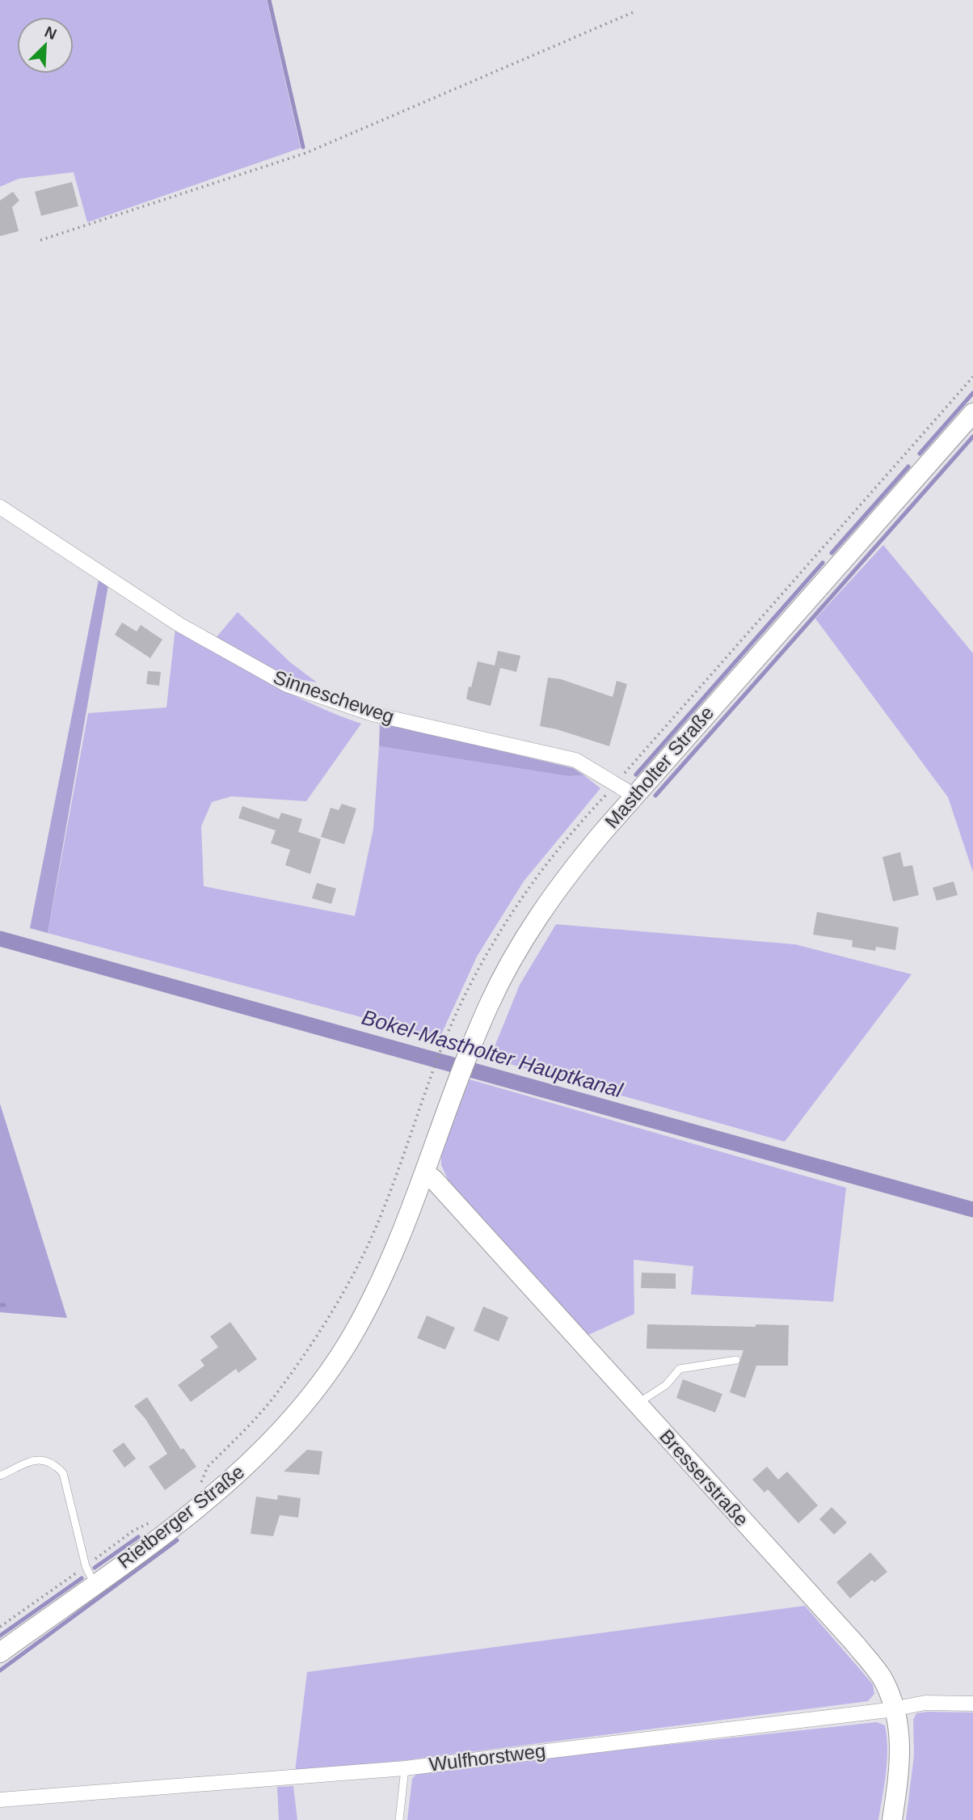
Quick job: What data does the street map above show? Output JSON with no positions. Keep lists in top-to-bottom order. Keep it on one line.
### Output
{"streets":{"main road":["Mastholter Straße","Bresserstraße","Rietberger Straße"],"street":["Sinnescheweg","Wulfhorstweg"]},"crossings":[["Sinnescheweg","Mastholter Straße"],["Mastholter Straße","Bresserstraße"],["Mastholter Straße","Rietberger Straße"],["Bresserstraße","Rietberger Straße"],["Bresserstraße","Wulfhorstweg"]],"water":["Bokel-Mastholter Hauptkanal"],"north":"top right"}
